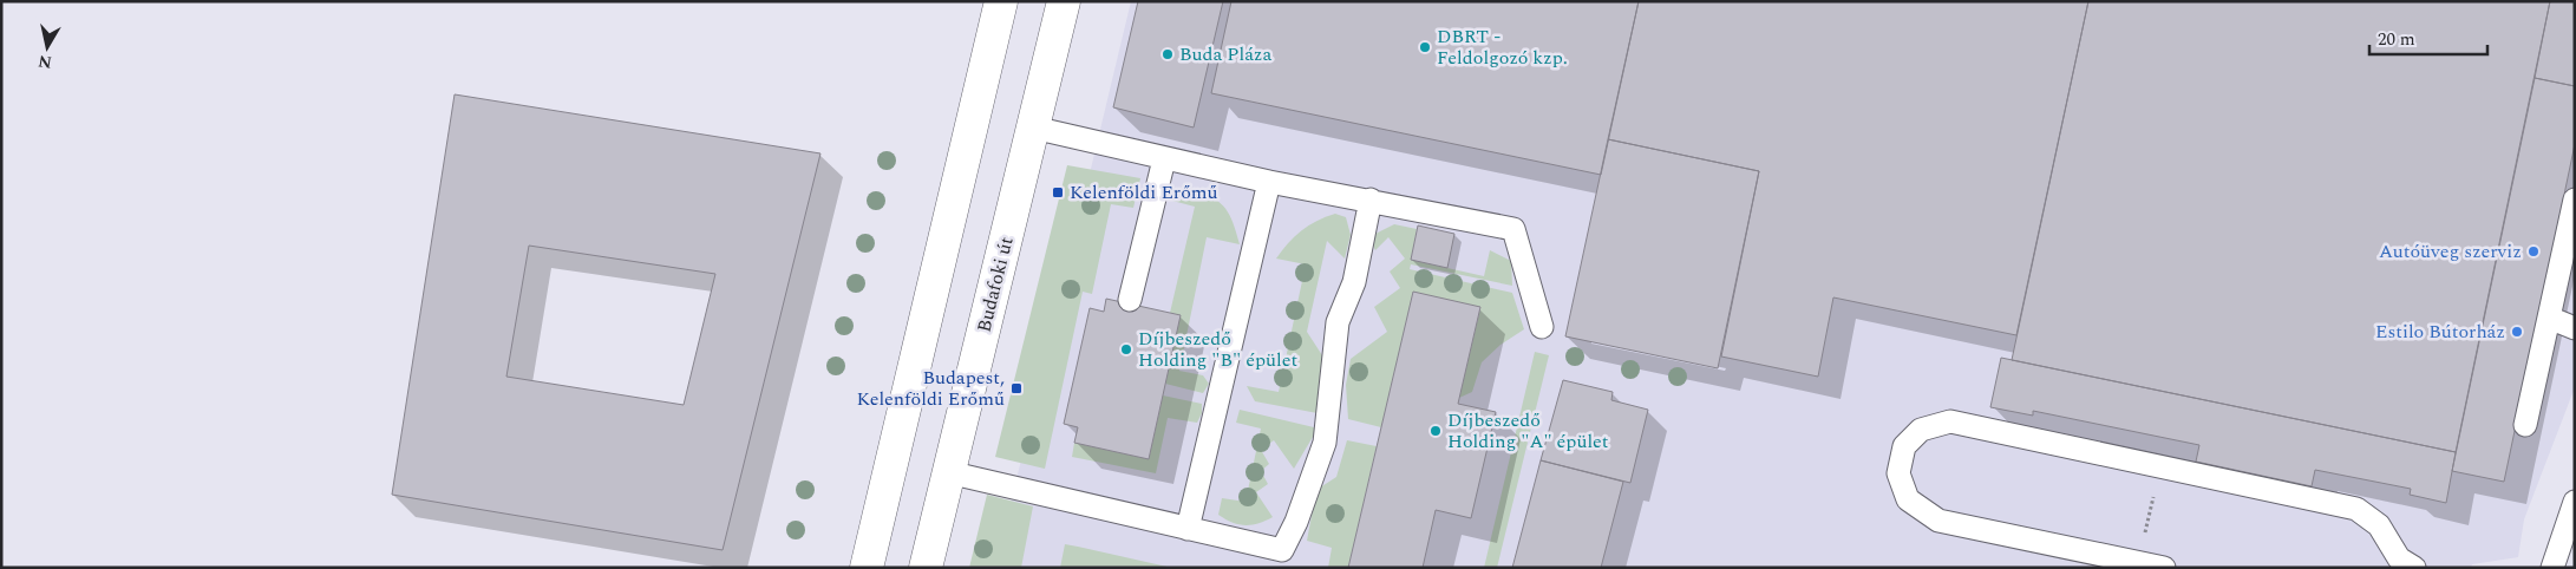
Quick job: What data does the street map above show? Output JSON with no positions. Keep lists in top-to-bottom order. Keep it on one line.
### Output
{"streets":{"main road":["Budafoki út"]},"places":{"other":["DBRT - Feldolgozó kzp.","Buda Pláza","Autóüveg szerviz","Estilo Bútorház","Díjbeszedő Holding \"B\" épület","Díjbeszedő Holding \"A\" épület"],"transit":["Kelenföldi Erőmű","Budapest, Kelenföldi Erőmű"]},"scale_bar":"20 m","north":"bottom"}
